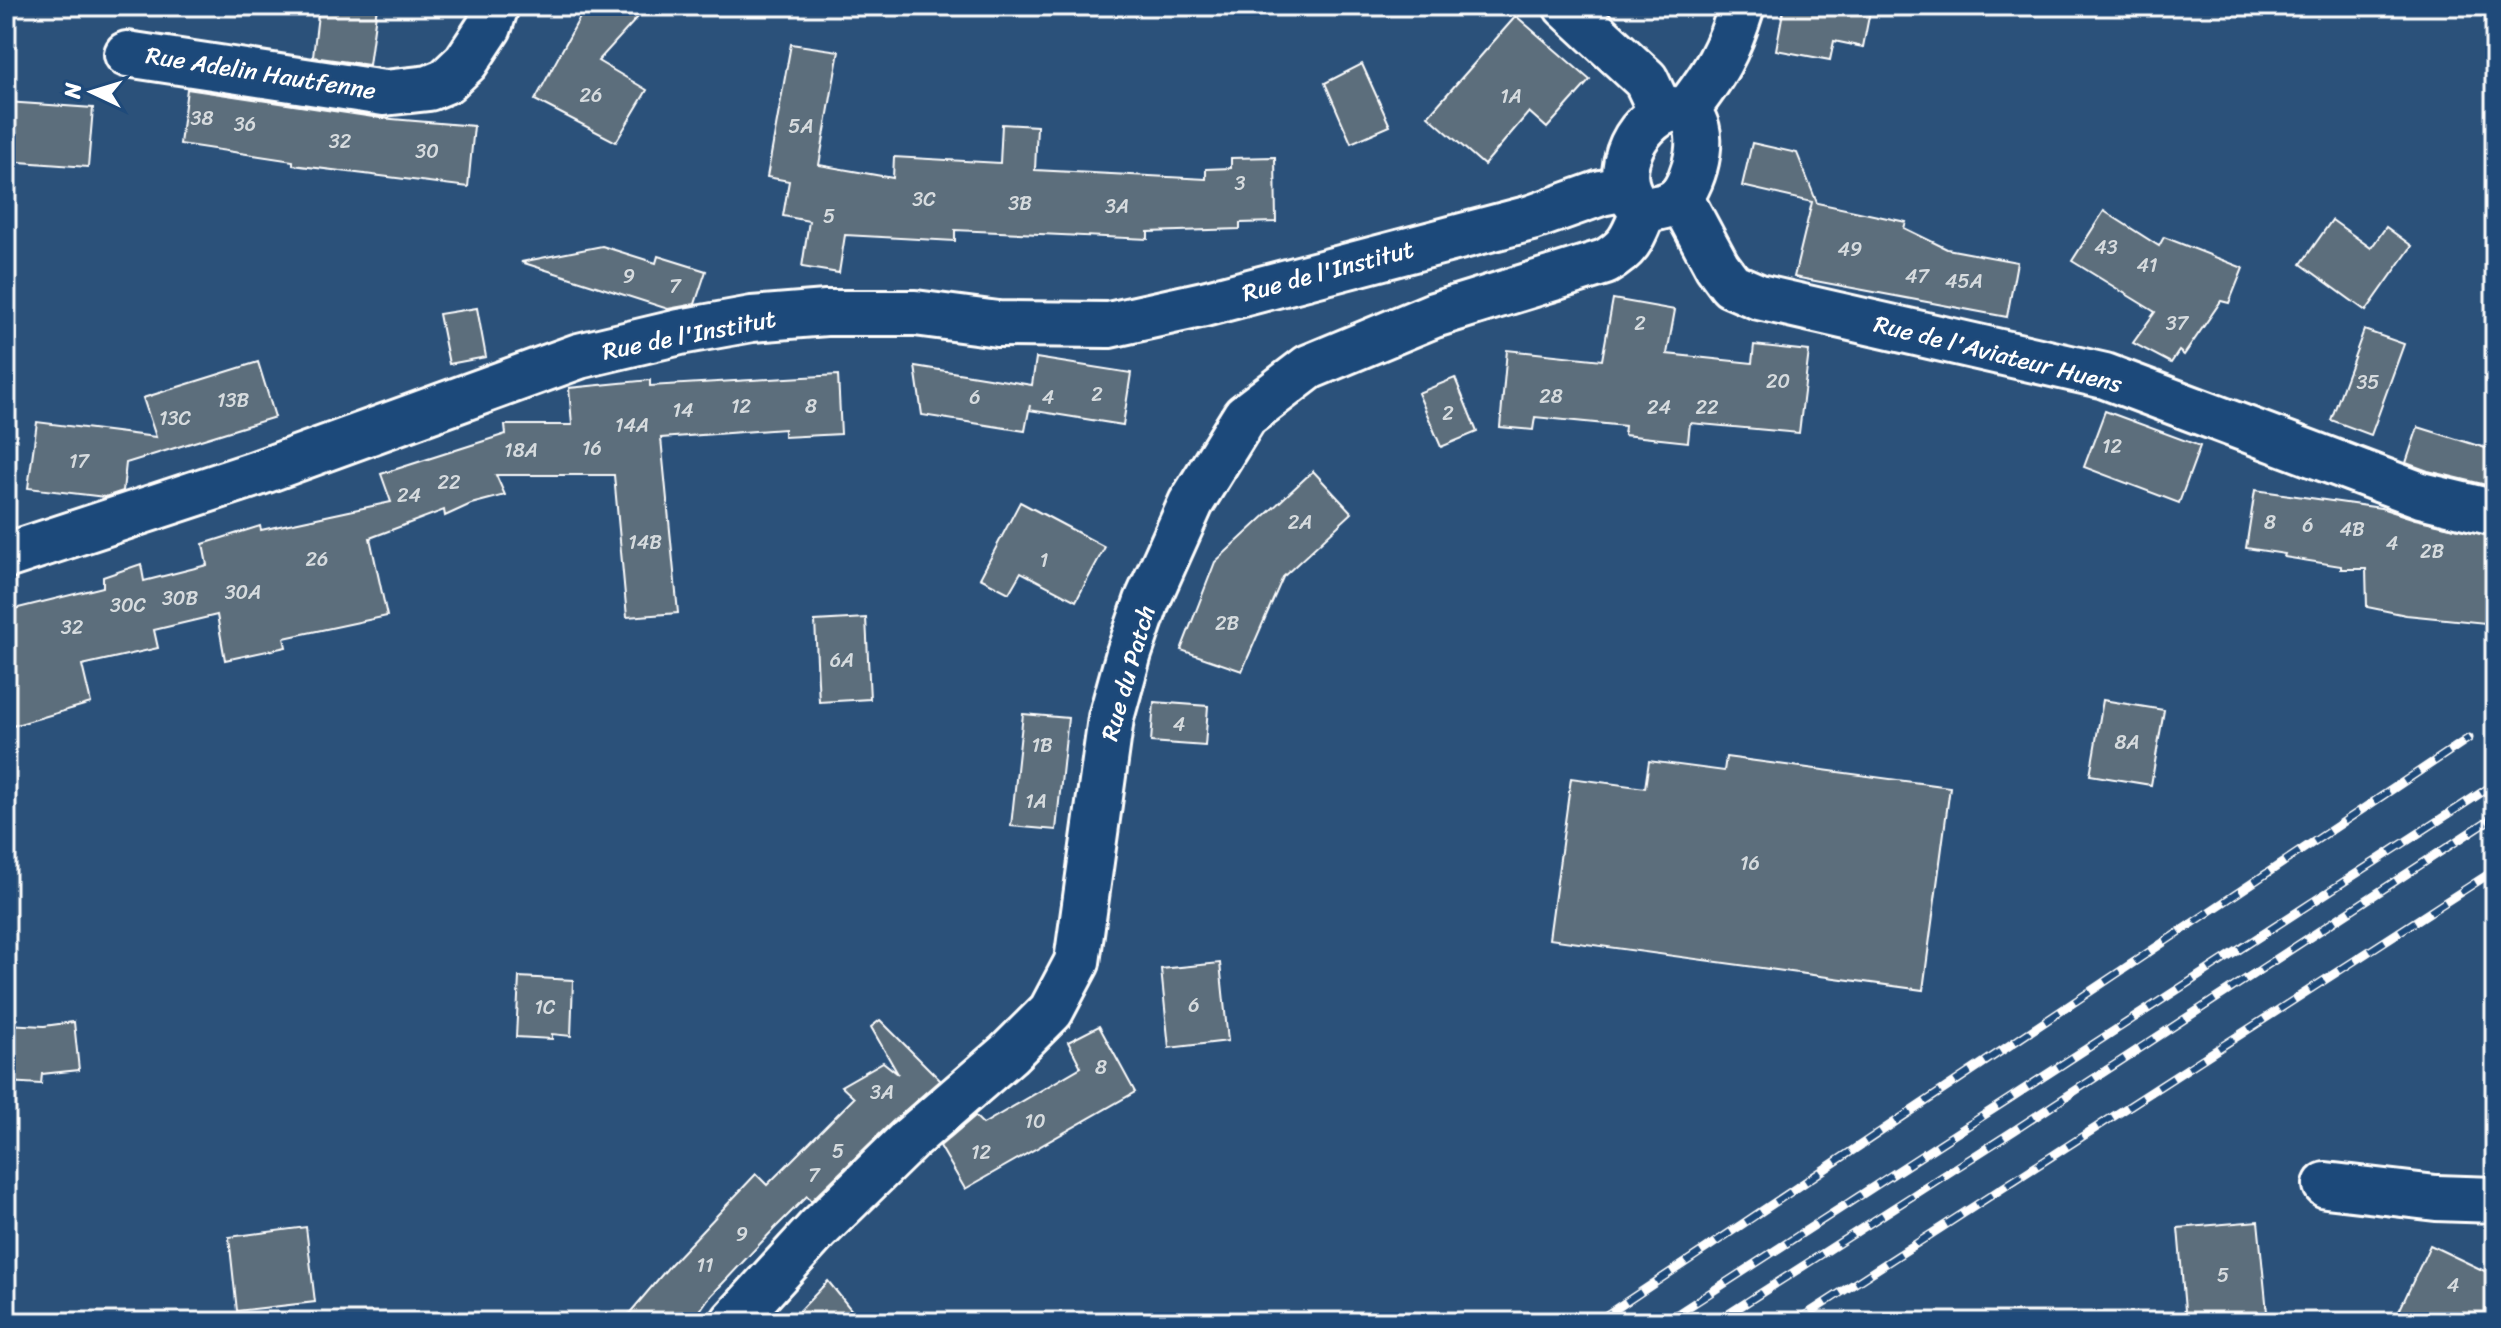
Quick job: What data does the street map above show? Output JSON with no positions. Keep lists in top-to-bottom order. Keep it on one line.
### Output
{"streets":{"street":["Rue Adelin Hautfenne","Rue de l'Institut","Rue de l'Aviateur Huens","Rue du Patch"]},"crossings":[["Rue de l'Institut","Rue de l'Aviateur Huens"],["Rue de l'Institut","Rue du Patch"],["Rue de l'Aviateur Huens","Rue du Patch"]],"house_numbers":["26","1A","38","36","5A","32","30","3","3C","3B","3A","5","43","49","41","9","47","45A","7","2","37","20","35","2","28","6","4","13B","12","8","24","22","14","2","13C","14A","12","16","18A","17","22","24","2A","8","6","4B","14B","4","2B","26","1","30A","30B","30C","2B","32","6A","4","8A","1B","1A","16","6","1C","8","3A","10","5","12","7","9","11","5","4"],"north":"left"}
